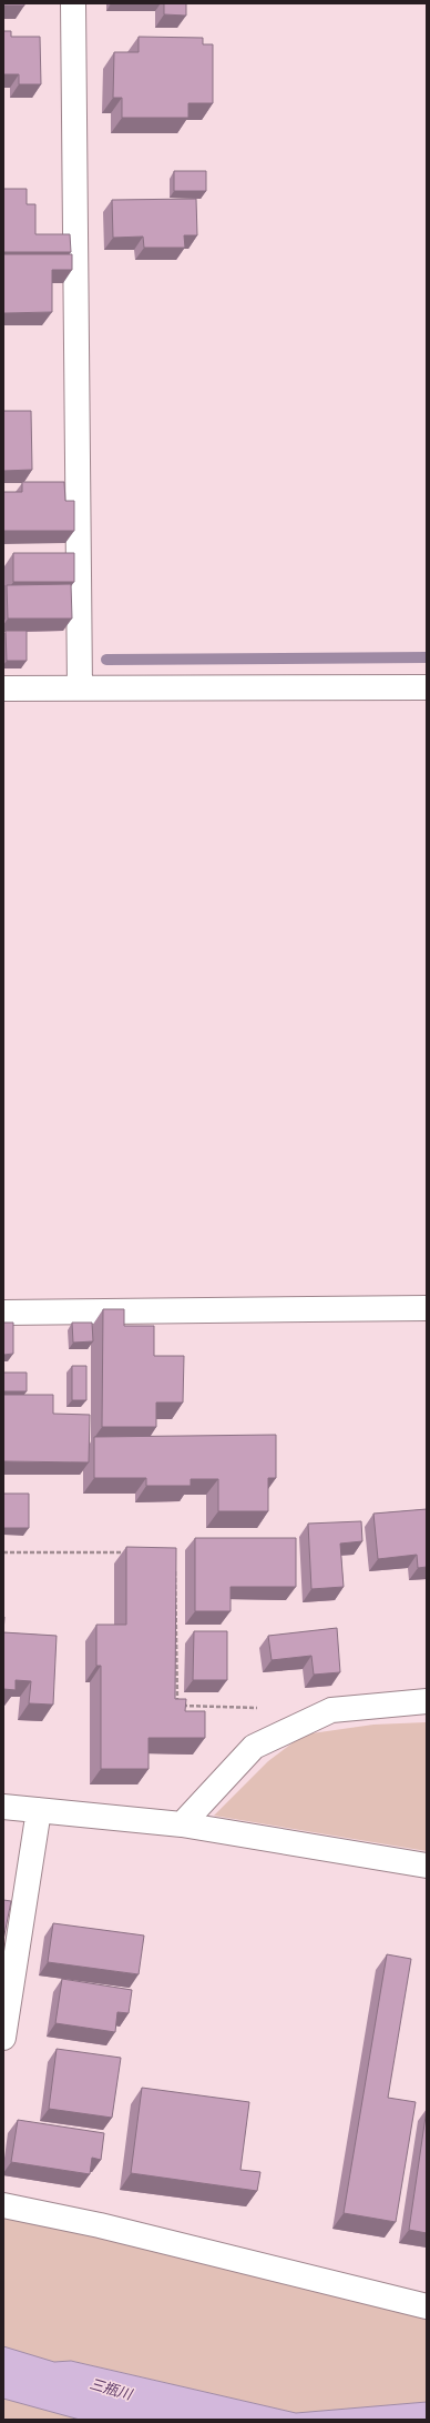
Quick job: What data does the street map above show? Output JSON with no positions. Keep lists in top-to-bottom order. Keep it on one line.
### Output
{"water":["三瓶川"]}
